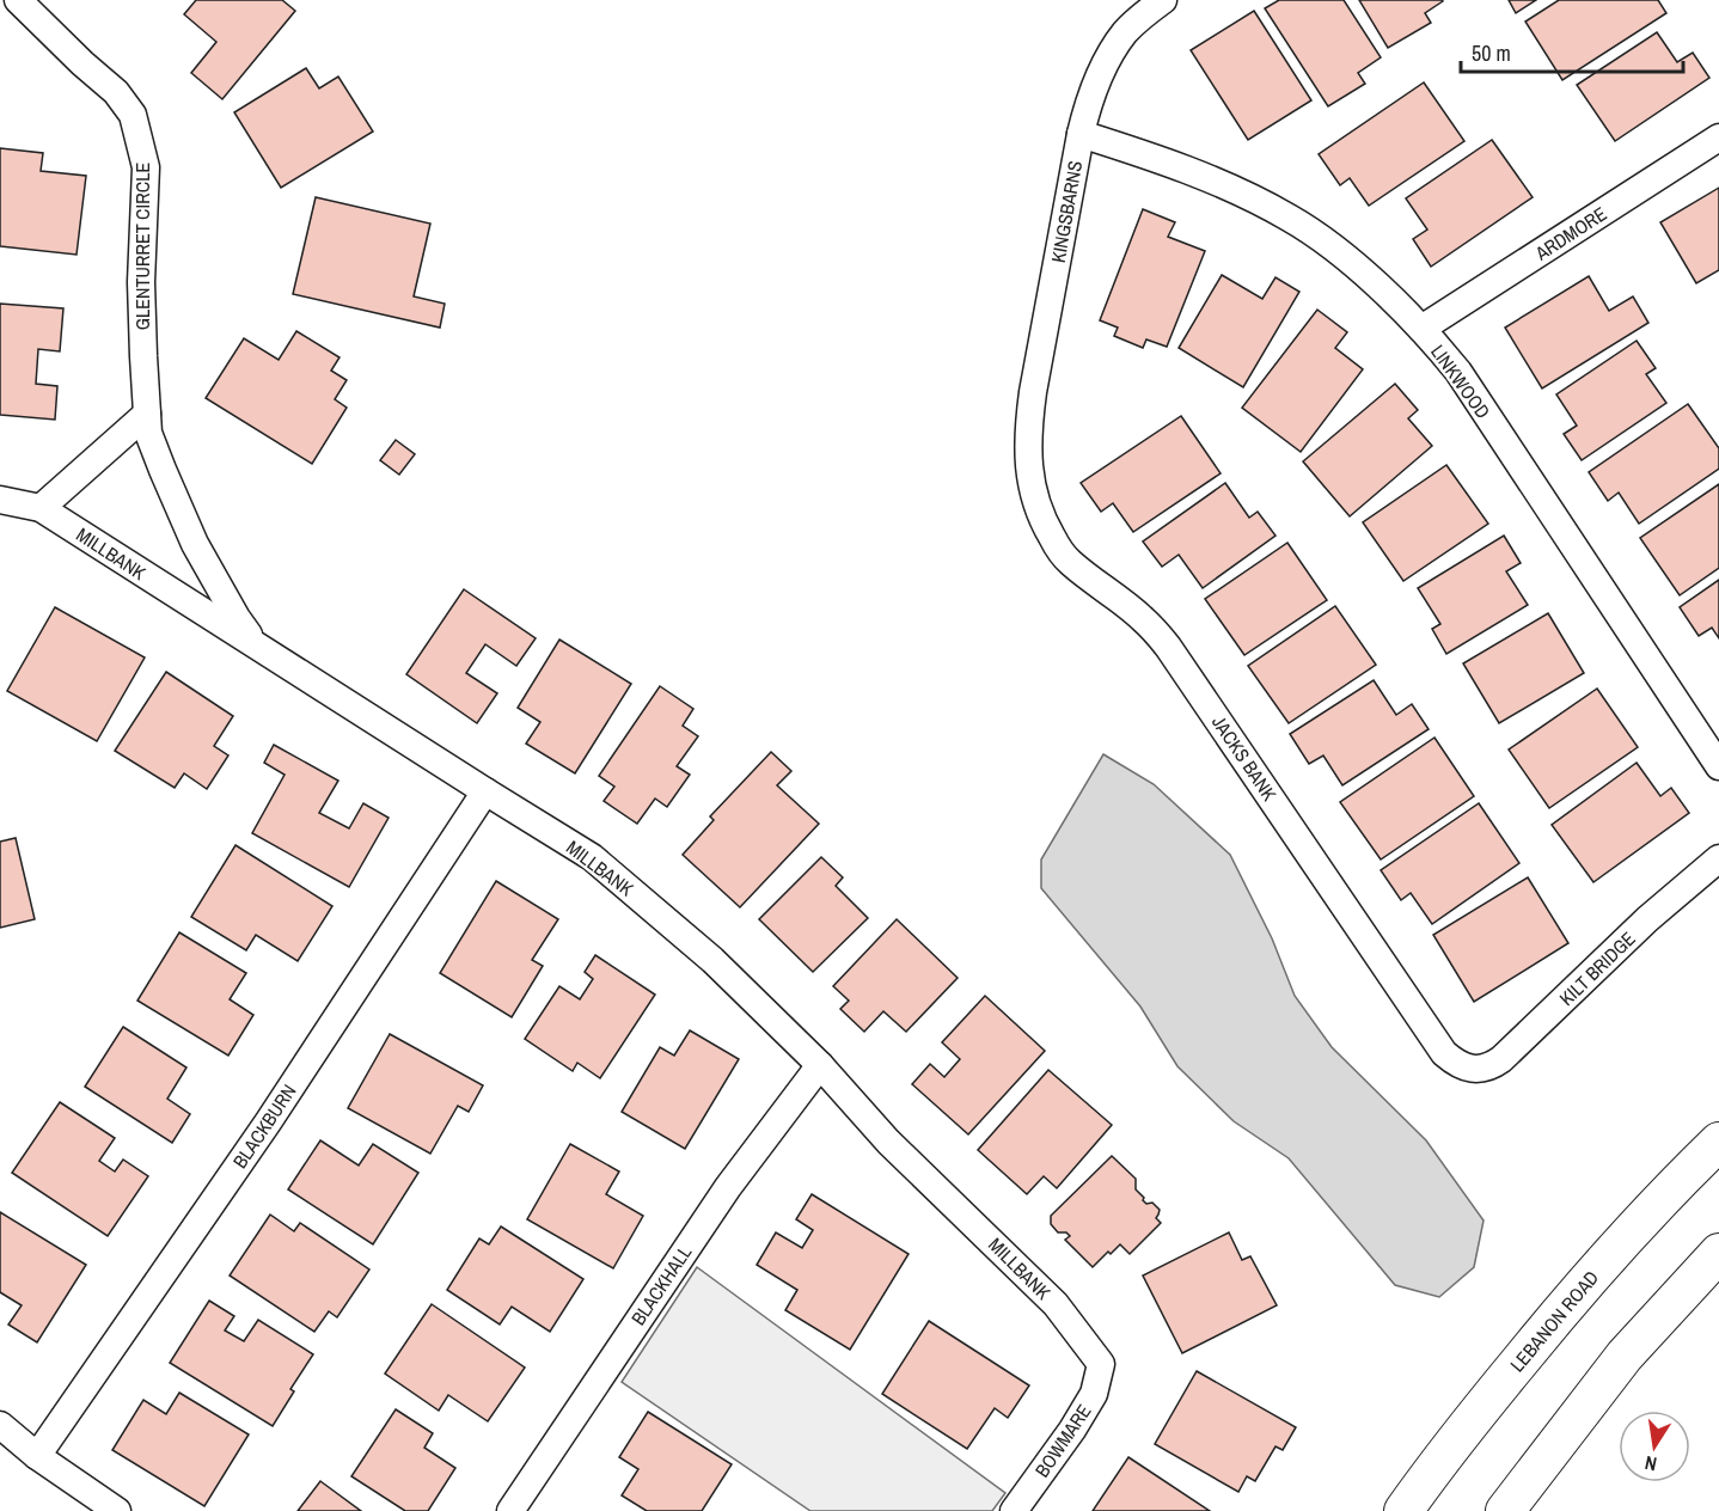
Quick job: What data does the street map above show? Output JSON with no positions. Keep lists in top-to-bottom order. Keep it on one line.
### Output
{"streets":{"main road":["LEBANON ROAD"],"street":["KINGSBARNS","ARDMORE","GLENTURRET CIRCLE","LINKWOOD","MILLBANK","JACKS BANK","KILT BRIDGE","BLACKBURN","BLACKHALL","BOWMARE"]},"crossings":[["KINGSBARNS","LINKWOOD"],["KINGSBARNS","JACKS BANK"],["ARDMORE","LINKWOOD"],["GLENTURRET CIRCLE","MILLBANK"],["MILLBANK","BLACKBURN"],["MILLBANK","BLACKHALL"],["MILLBANK","BOWMARE"],["JACKS BANK","KILT BRIDGE"]],"scale_bar":"50 m","north":"bottom"}
